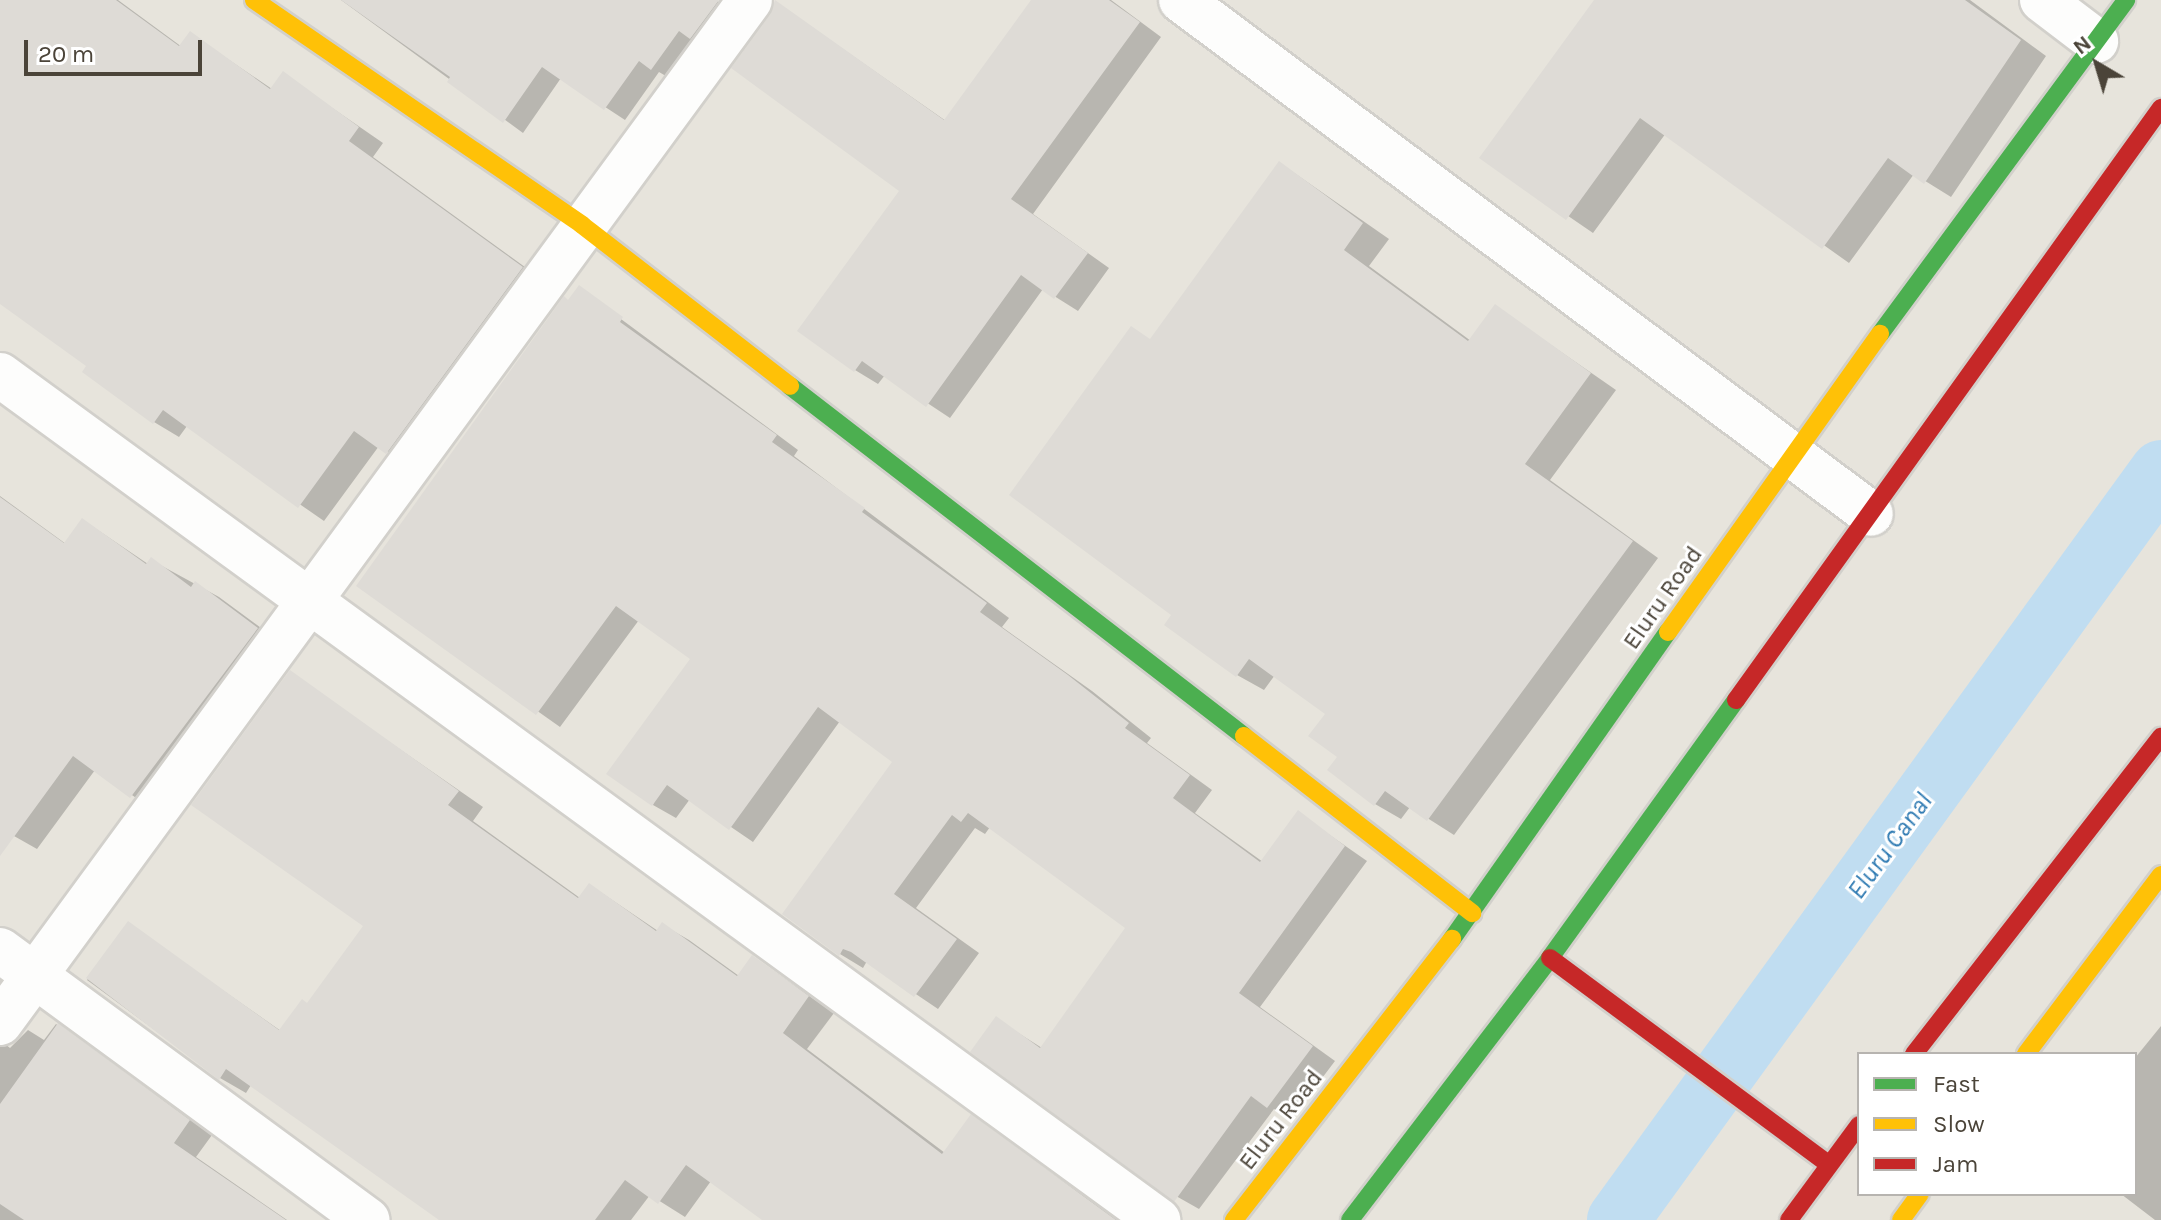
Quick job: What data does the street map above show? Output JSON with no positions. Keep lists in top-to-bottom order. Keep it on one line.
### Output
{"streets":{"main road":["Eluru Road"]},"water":["Eluru Canal"],"legend":["Fast","Slow","Jam"],"scale_bar":"20 m","north":"top left"}
